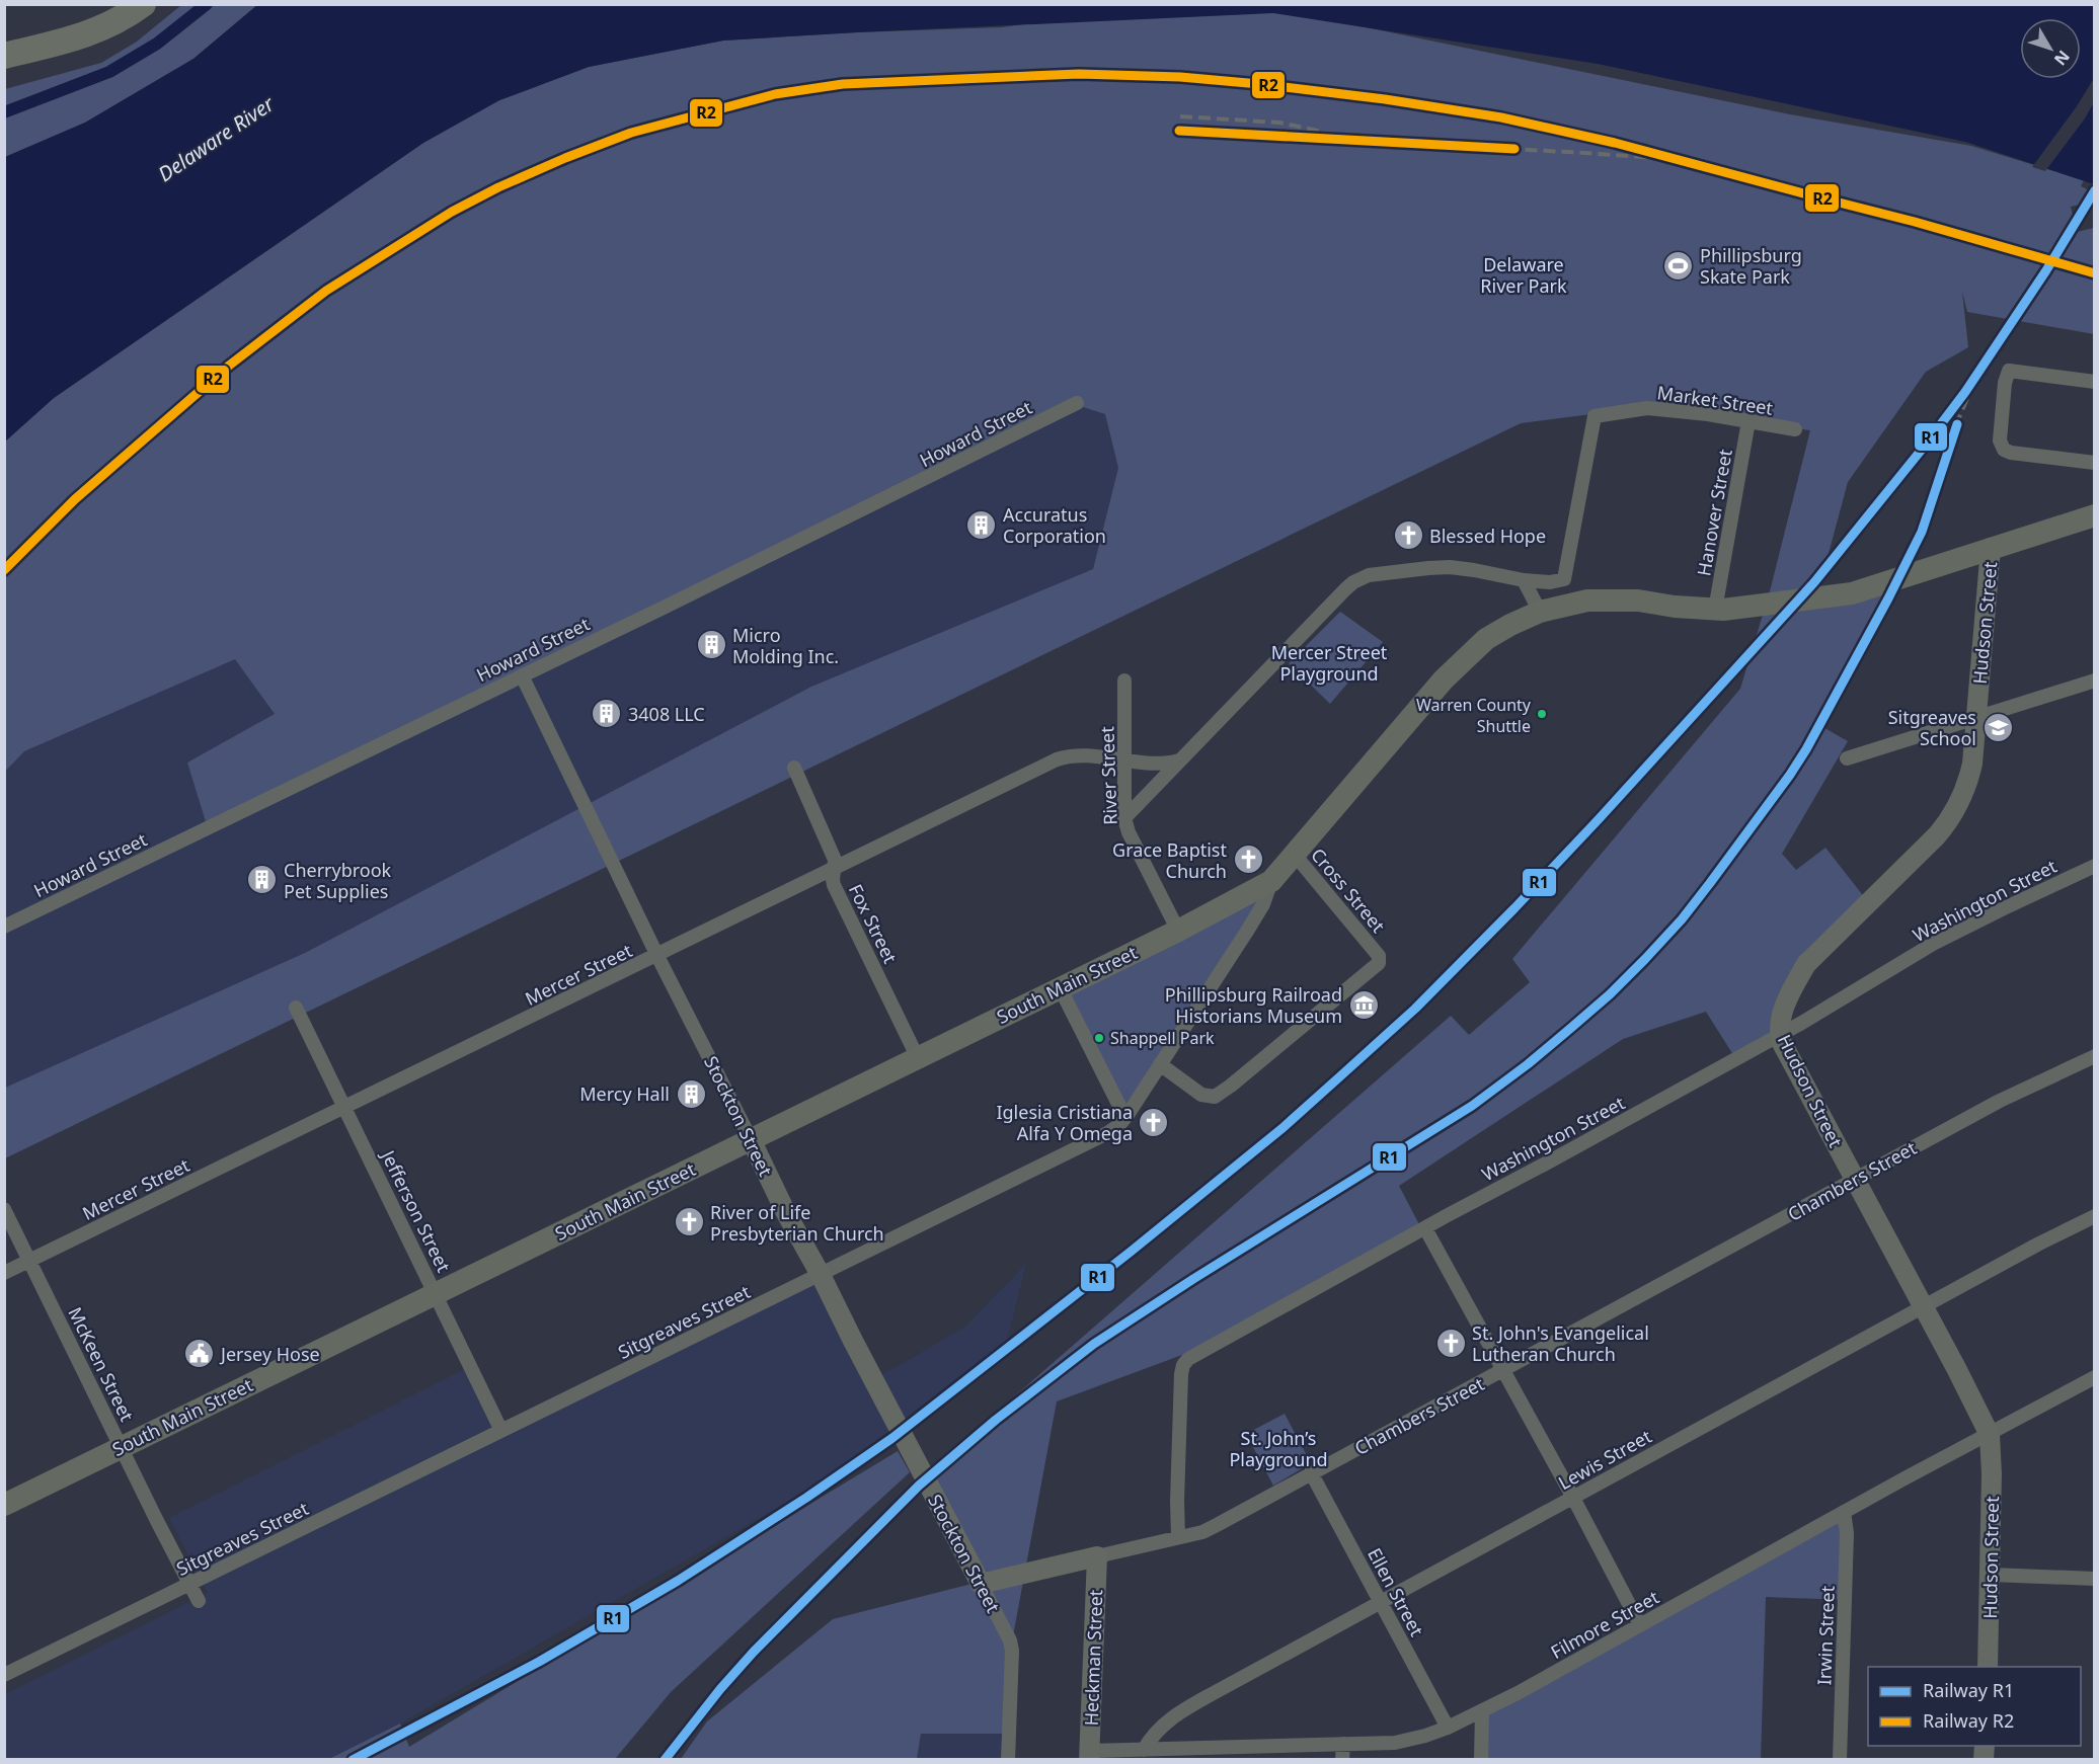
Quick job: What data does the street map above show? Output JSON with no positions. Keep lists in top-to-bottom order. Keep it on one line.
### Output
{"streets":{"main road":["South Main Street"],"street":["Market Street","Howard Street","Hanover Street","Hudson Street","River Street","Cross Street","Washington Street","Fox Street","Mercer Street","Stockton Street","Chambers Street","Jefferson Street","Sitgreaves Street","McKeen Street","Lewis Street","Ellen Street","Filmore Street","Irwin Street","Heckman Street"]},"crossings":[["Market Street","Hanover Street"],["Howard Street","Stockton Street"],["Hanover Street","South Main Street"],["Hudson Street","Washington Street"],["Hudson Street","South Main Street"],["Hudson Street","Chambers Street"],["Hudson Street","Lewis Street"],["Hudson Street","Filmore Street"],["River Street","Mercer Street"],["River Street","South Main Street"],["Cross Street","South Main Street"],["Cross Street","Sitgreaves Street"],["Washington Street","Chambers Street"],["Fox Street","Mercer Street"],["Fox Street","South Main Street"],["Mercer Street","Stockton Street"],["Mercer Street","Jefferson Street"],["Mercer Street","McKeen Street"],["South Main Street","Stockton Street"],["South Main Street","Jefferson Street"],["South Main Street","Sitgreaves Street"],["South Main Street","McKeen Street"],["Stockton Street","Chambers Street"],["Stockton Street","Sitgreaves Street"],["Chambers Street","Ellen Street"],["Chambers Street","Heckman Street"],["Jefferson Street","Sitgreaves Street"],["Sitgreaves Street","McKeen Street"],["Lewis Street","Ellen Street"],["Lewis Street","Filmore Street"],["Ellen Street","Filmore Street"],["Filmore Street","Irwin Street"],["Filmore Street","Heckman Street"]],"water":["Delaware River"],"parks":["Delaware River Park","Mercer Street Playground","St. John’s Playground"],"places":{"sports":["Phillipsburg Skate Park"],"building":["Accuratus Corporation","Micro Molding Inc.","3408 LLC","Cherrybrook Pet Supplies","Mercy Hall"],"church":["Blessed Hope","Grace Baptist Church","Iglesia Cristiana Alfa Y Omega","River of Life Presbyterian Church","St. John's Evangelical Lutheran Church"],"other":["Warren County Shuttle","Shappell Park"],"school or university":["Sitgreaves School"],"museum":["Phillipsburg Railroad Historians Museum"],"public building":["Jersey Hose"]},"lines":["rail line R2","rail line R1"],"legend":["Railway R1","Railway R2"],"north":"bottom right"}
